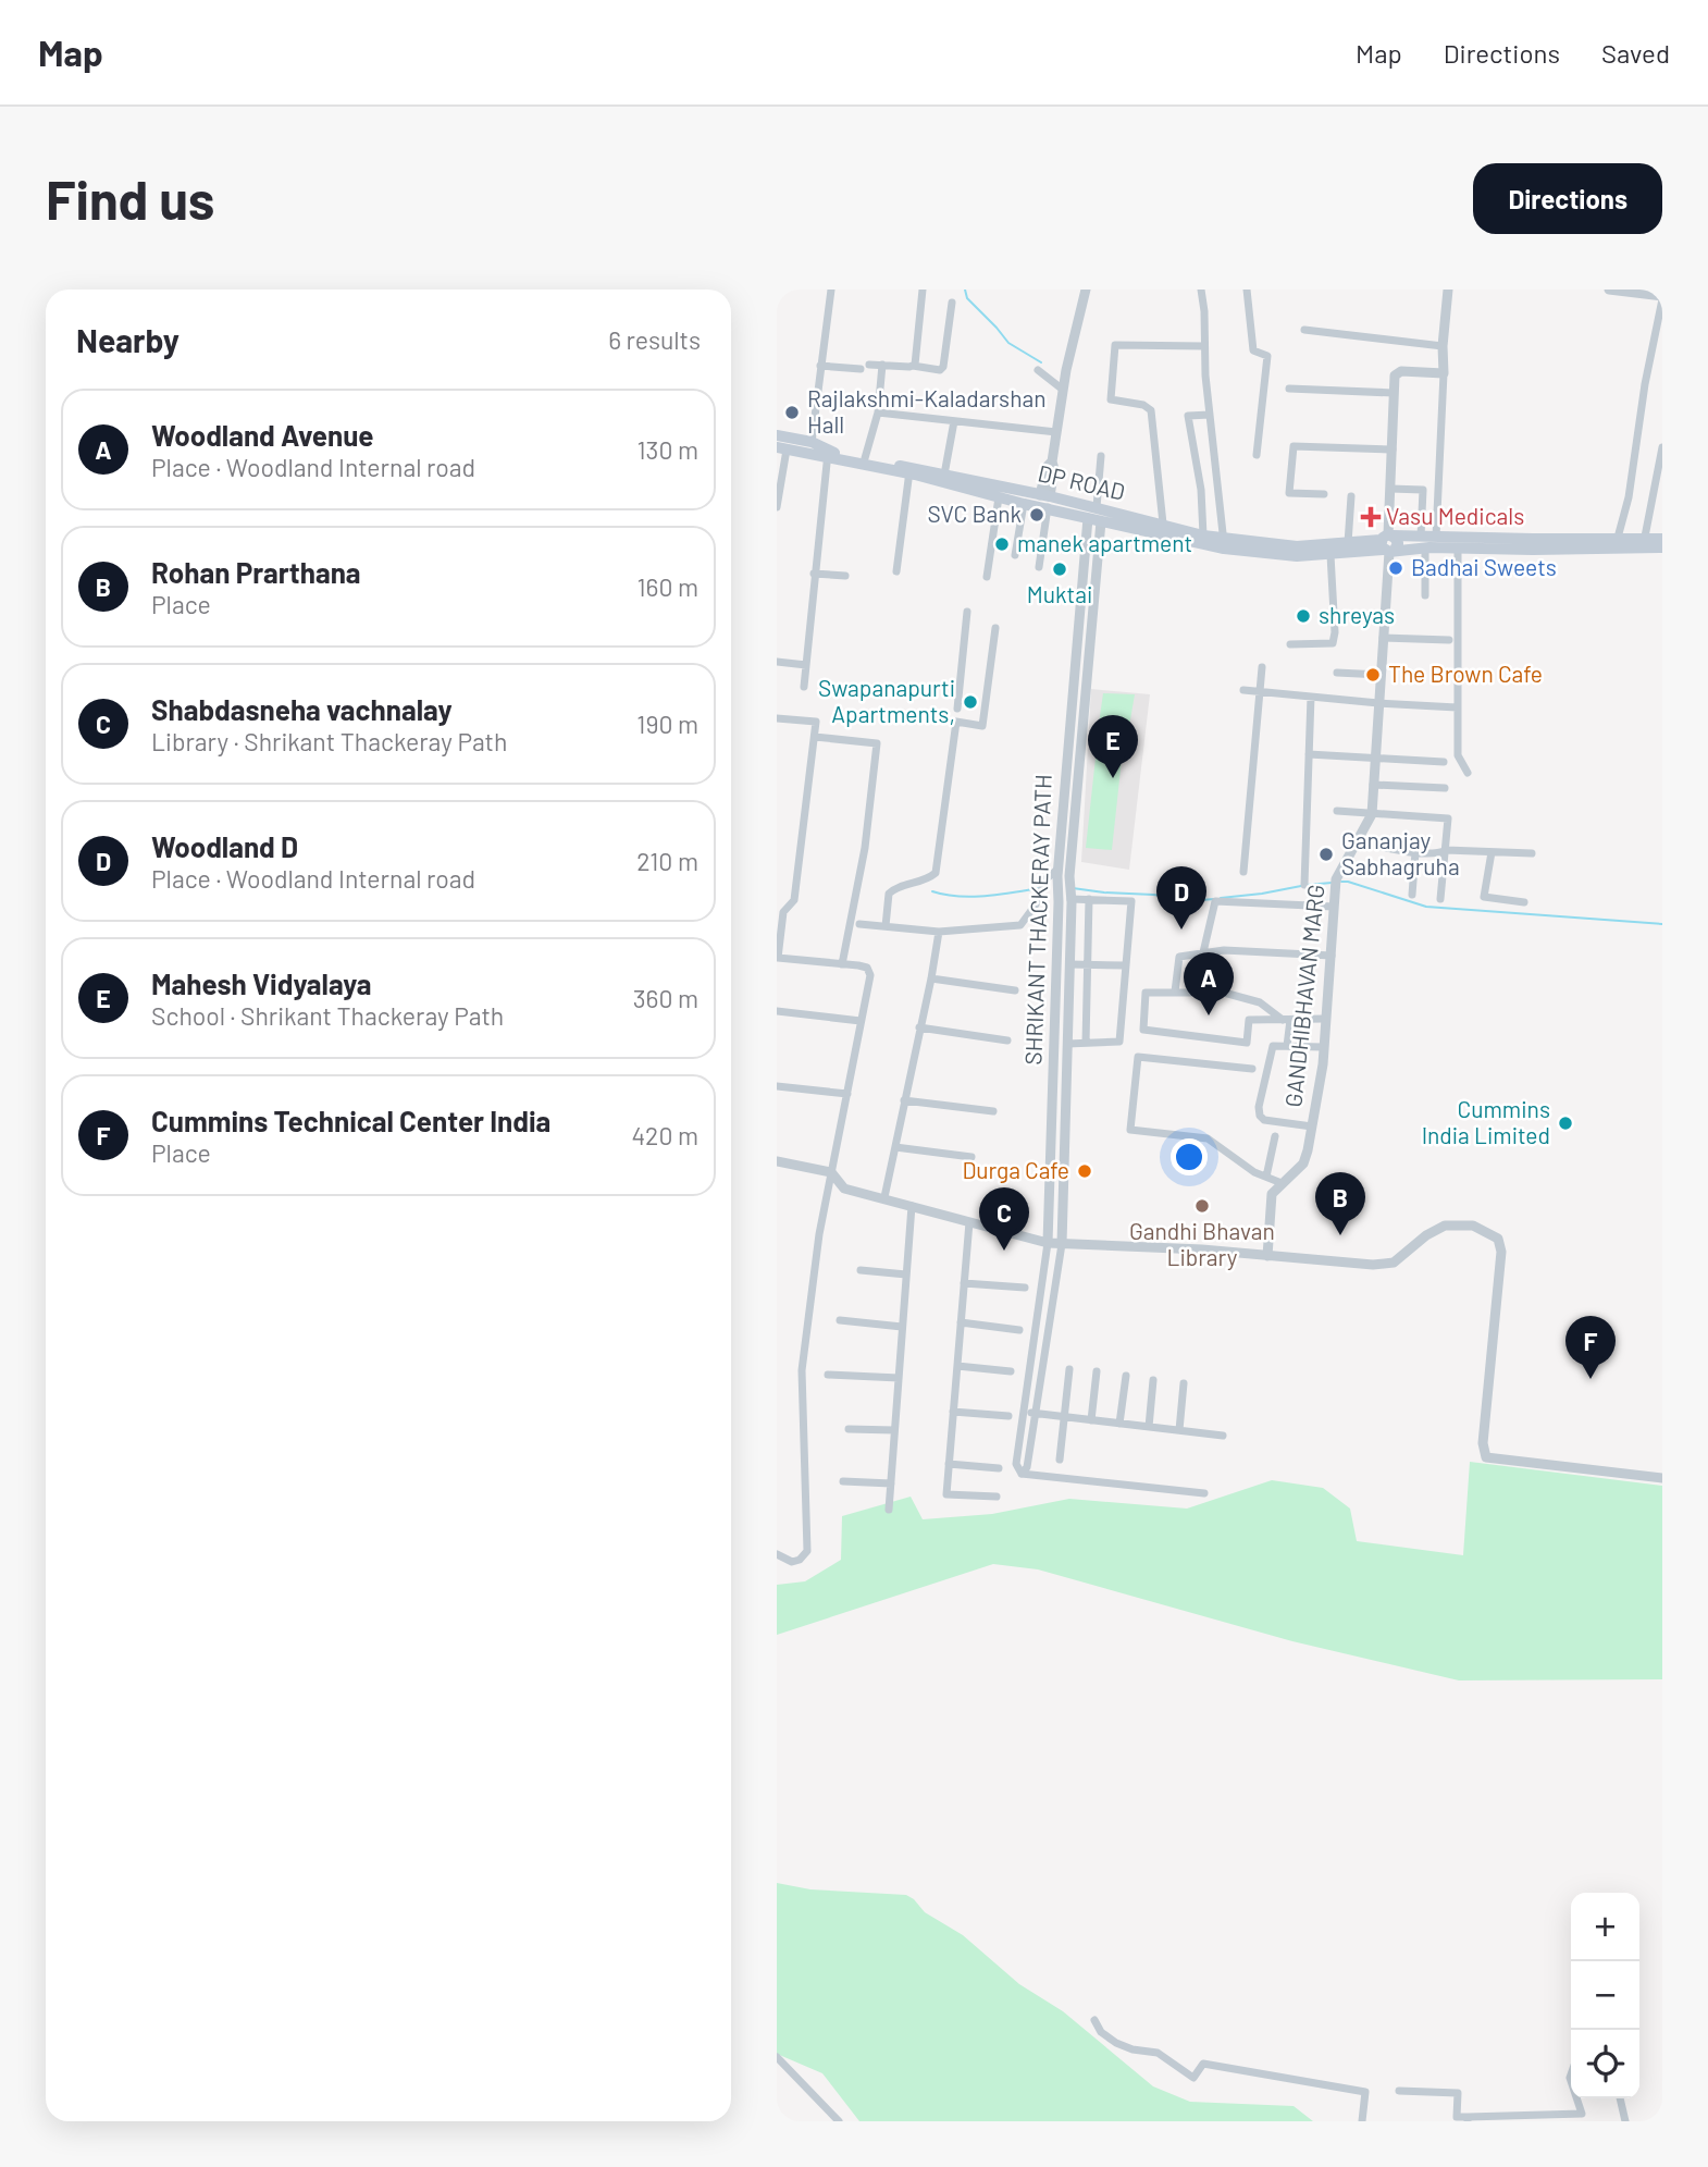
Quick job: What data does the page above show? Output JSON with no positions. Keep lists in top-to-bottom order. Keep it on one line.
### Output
{"streets":{"main road":["DP ROAD","SHRIKANT THACKERAY PATH"],"street":["GANDHIBHAVAN MARG"]},"crossings":[["DP ROAD","SHRIKANT THACKERAY PATH"],["DP ROAD","GANDHIBHAVAN MARG"]],"places":{"other":["Rajlakshmi-Kaladarshan Hall","SVC Bank","manek apartment","Badhai Sweets","Muktai","shreyas","The Brown Cafe","Swapanapurti Apartments,","Gananjay Sabhagruha","Cummins India Limited","Durga Cafe","Gandhi Bhavan Library"],"health":["Vasu Medicals"]},"page":{"header":"Map","nav":["Map","Directions","Saved"],"buttons":"Directions","title":"Find us","heading":["Nearby","6 results"],"list":[{"mark":"A","name":"Woodland Avenue","note":"Place · Woodland Internal road","value":"130 m"},{"mark":"B","name":"Rohan Prarthana","note":"Place","value":"160 m"},{"mark":"C","name":"Shabdasneha vachnalay","note":"Library · Shrikant Thackeray Path","value":"190 m"},{"mark":"D","name":"Woodland D","note":"Place · Woodland Internal road","value":"210 m"},{"mark":"E","name":"Mahesh Vidyalaya","note":"School · Shrikant Thackeray Path","value":"360 m"},{"mark":"F","name":"Cummins Technical Center India","note":"Place","value":"420 m"}],"pins":["E","D","A","B","C","F"],"map_buttons":["+","−"]}}
